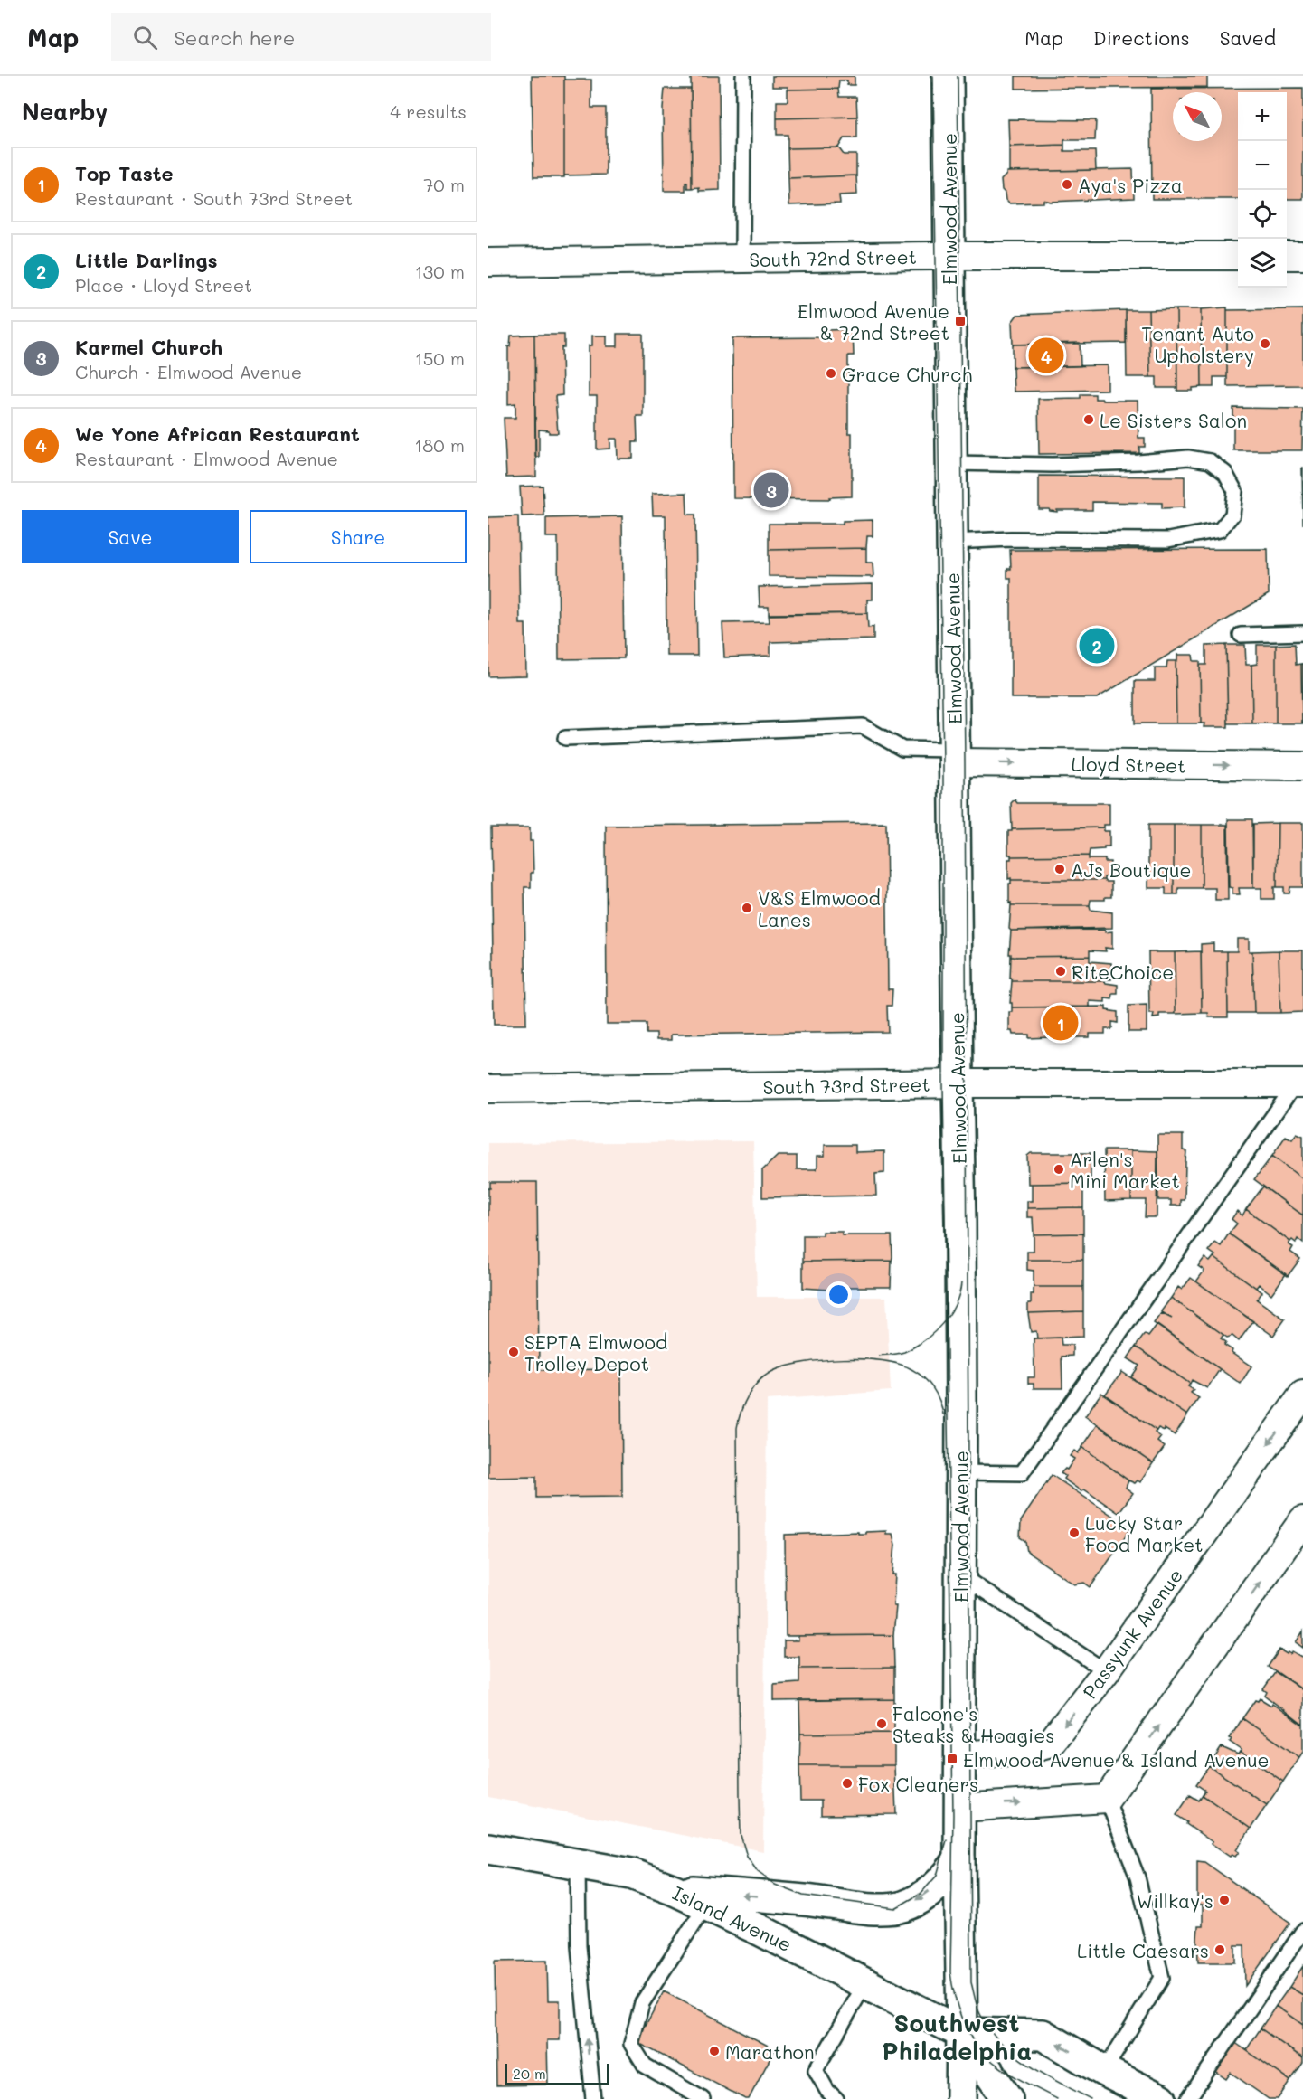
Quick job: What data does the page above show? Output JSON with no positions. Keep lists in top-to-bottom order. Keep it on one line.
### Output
{"streets":{"street":["Elmwood Avenue","South 72nd Street","Lloyd Street","South 73rd Street","Passyunk Avenue","Island Avenue"]},"crossings":[["Elmwood Avenue","South 72nd Street"],["Elmwood Avenue","Lloyd Street"],["Elmwood Avenue","South 73rd Street"],["Elmwood Avenue","Passyunk Avenue"],["Elmwood Avenue","Island Avenue"]],"one_way":["Lloyd Street"],"districts":["Southwest Philadelphia"],"places":{"other":["Aya's Pizza","Tenant Auto Upholstery","Grace Church","Le Sisters Salon","AJs Boutique","V&S Elmwood Lanes","RiteChoice","Arlen's Mini Market","SEPTA Elmwood Trolley Depot","Lucky Star Food Market","Falcone's Steaks & Hoagies","Fox Cleaners","Willkay's","Little Caesars","Marathon"],"transit":["Elmwood Avenue & 72nd Street","Elmwood Avenue & Island Avenue"]},"scale_bar":"20 m","north":"top left","page":{"header":"Map","search":"Search here","nav":["Map","Directions","Saved"],"heading":["Nearby","4 results"],"map_buttons":["+","−"],"list":[{"mark":"1","name":"Top Taste","note":"Restaurant · South 73rd Street","value":"70 m"},{"mark":"2","name":"Little Darlings","note":"Place · Lloyd Street","value":"130 m"},{"mark":"3","name":"Karmel Church","note":"Church · Elmwood Avenue","value":"150 m"},{"mark":"4","name":"We Yone African Restaurant","note":"Restaurant · Elmwood Avenue","value":"180 m"}],"pins":["4","3","2","1"],"buttons":["Save","Share"],"scale":"20 m"}}
